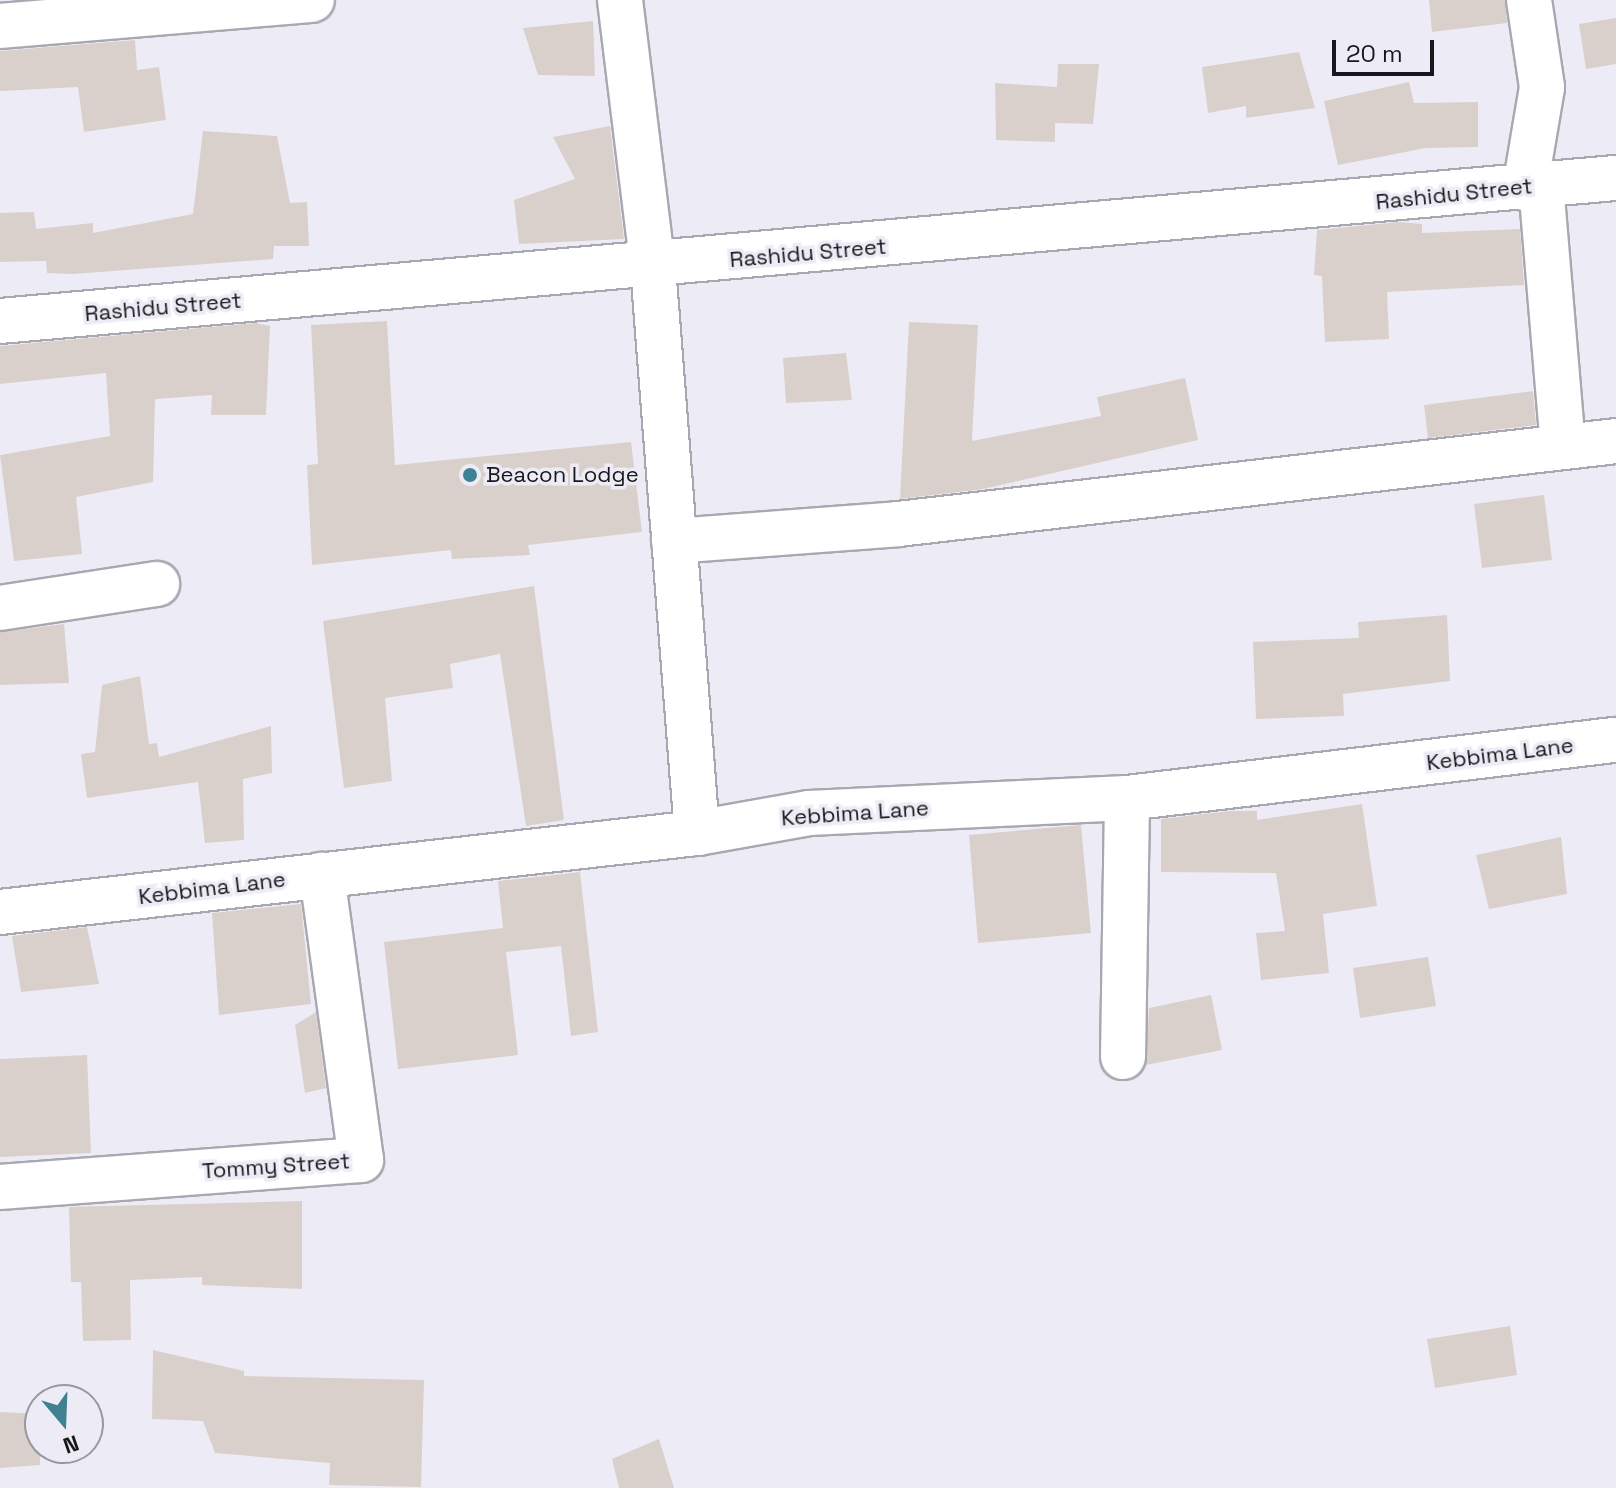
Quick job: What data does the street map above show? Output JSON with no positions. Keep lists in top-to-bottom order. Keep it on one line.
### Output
{"streets":{"street":["Rashidu Street","Kebbima Lane","Tommy Street"]},"crossings":[["Kebbima Lane","Tommy Street"]],"places":["Beacon Lodge"],"scale_bar":"20 m","north":"bottom"}
